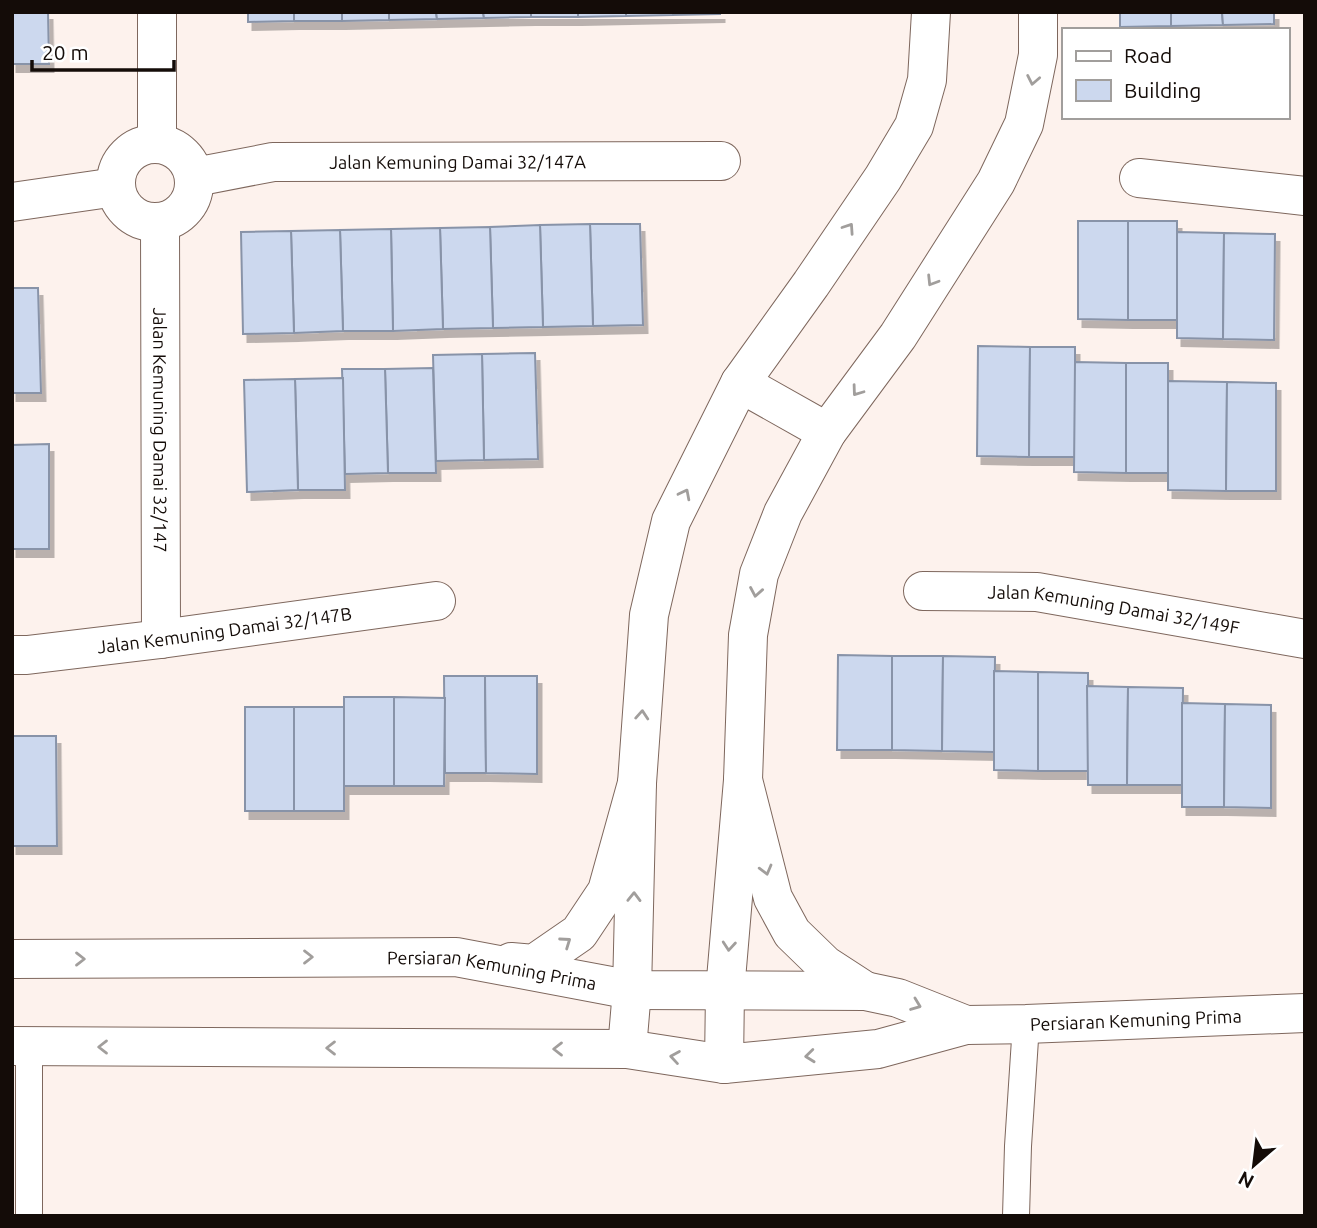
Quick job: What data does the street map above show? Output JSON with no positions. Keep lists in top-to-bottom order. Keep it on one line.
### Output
{"streets":{"street":["Jalan Kemuning Damai 32/147A","Jalan Kemuning Damai 32/147","Jalan Kemuning Damai 32/149F","Jalan Kemuning Damai 32/147B","Persiaran Kemuning Prima"]},"crossings":[["Jalan Kemuning Damai 32/147A","Jalan Kemuning Damai 32/147"],["Jalan Kemuning Damai 32/147","Jalan Kemuning Damai 32/147B"]],"legend":["Road","Building"],"scale_bar":"20 m","north":"bottom left"}
